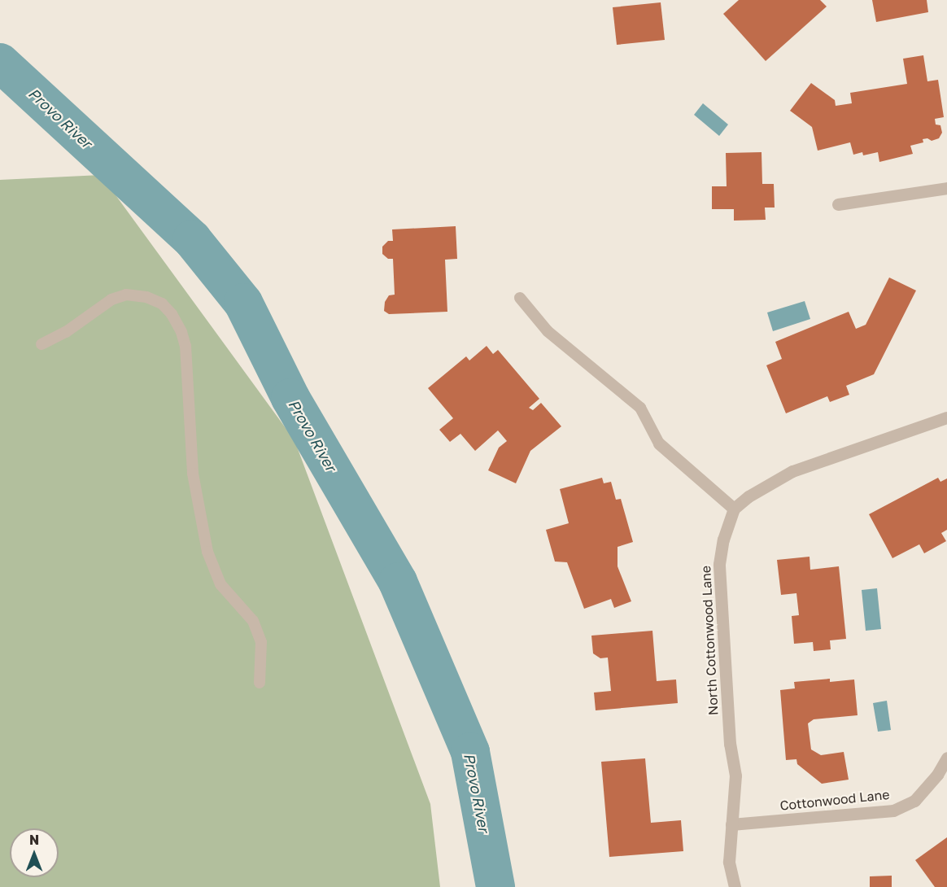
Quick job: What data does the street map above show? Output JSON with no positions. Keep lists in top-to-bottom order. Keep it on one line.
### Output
{"streets":{"street":["North Cottonwood Lane","Cottonwood Lane"]},"crossings":[["North Cottonwood Lane","Cottonwood Lane"]],"water":["Provo River"],"north":"top"}
